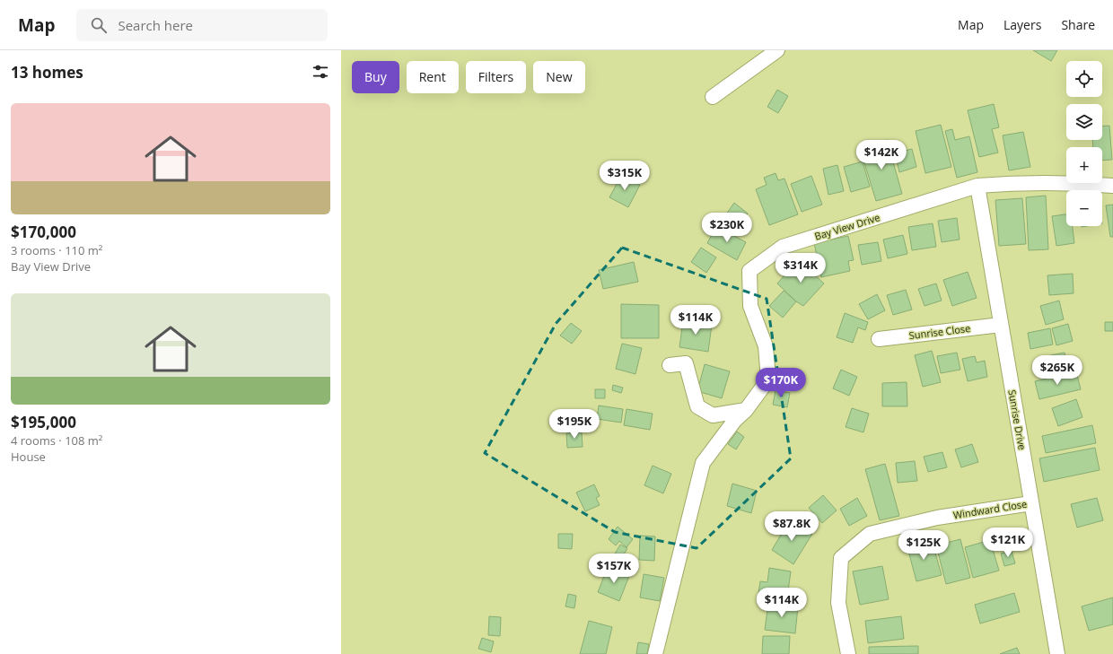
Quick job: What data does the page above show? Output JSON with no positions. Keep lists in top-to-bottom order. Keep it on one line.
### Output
{"streets":{"street":["Bay View Drive","Sunrise Close","Sunrise Drive","Windward Close"]},"crossings":[["Bay View Drive","Sunrise Drive"],["Sunrise Close","Sunrise Drive"],["Sunrise Drive","Windward Close"]],"page":{"header":"Map","search":"Search here","nav":["Map","Layers","Share"],"heading":"13 homes","map_buttons":["+","−"],"chip":["Buy","Rent","Filters","New"],"list":[{"name":"$170,000","note":"3 rooms · 110 m² · Bay View Drive"},{"name":"$195,000","note":"4 rooms · 108 m² · House"}],"price":["$142K","$315K","$230K","$314K","$114K","$265K","$170K","$195K","$87.8K","$121K","$125K","$157K","$114K"]}}
